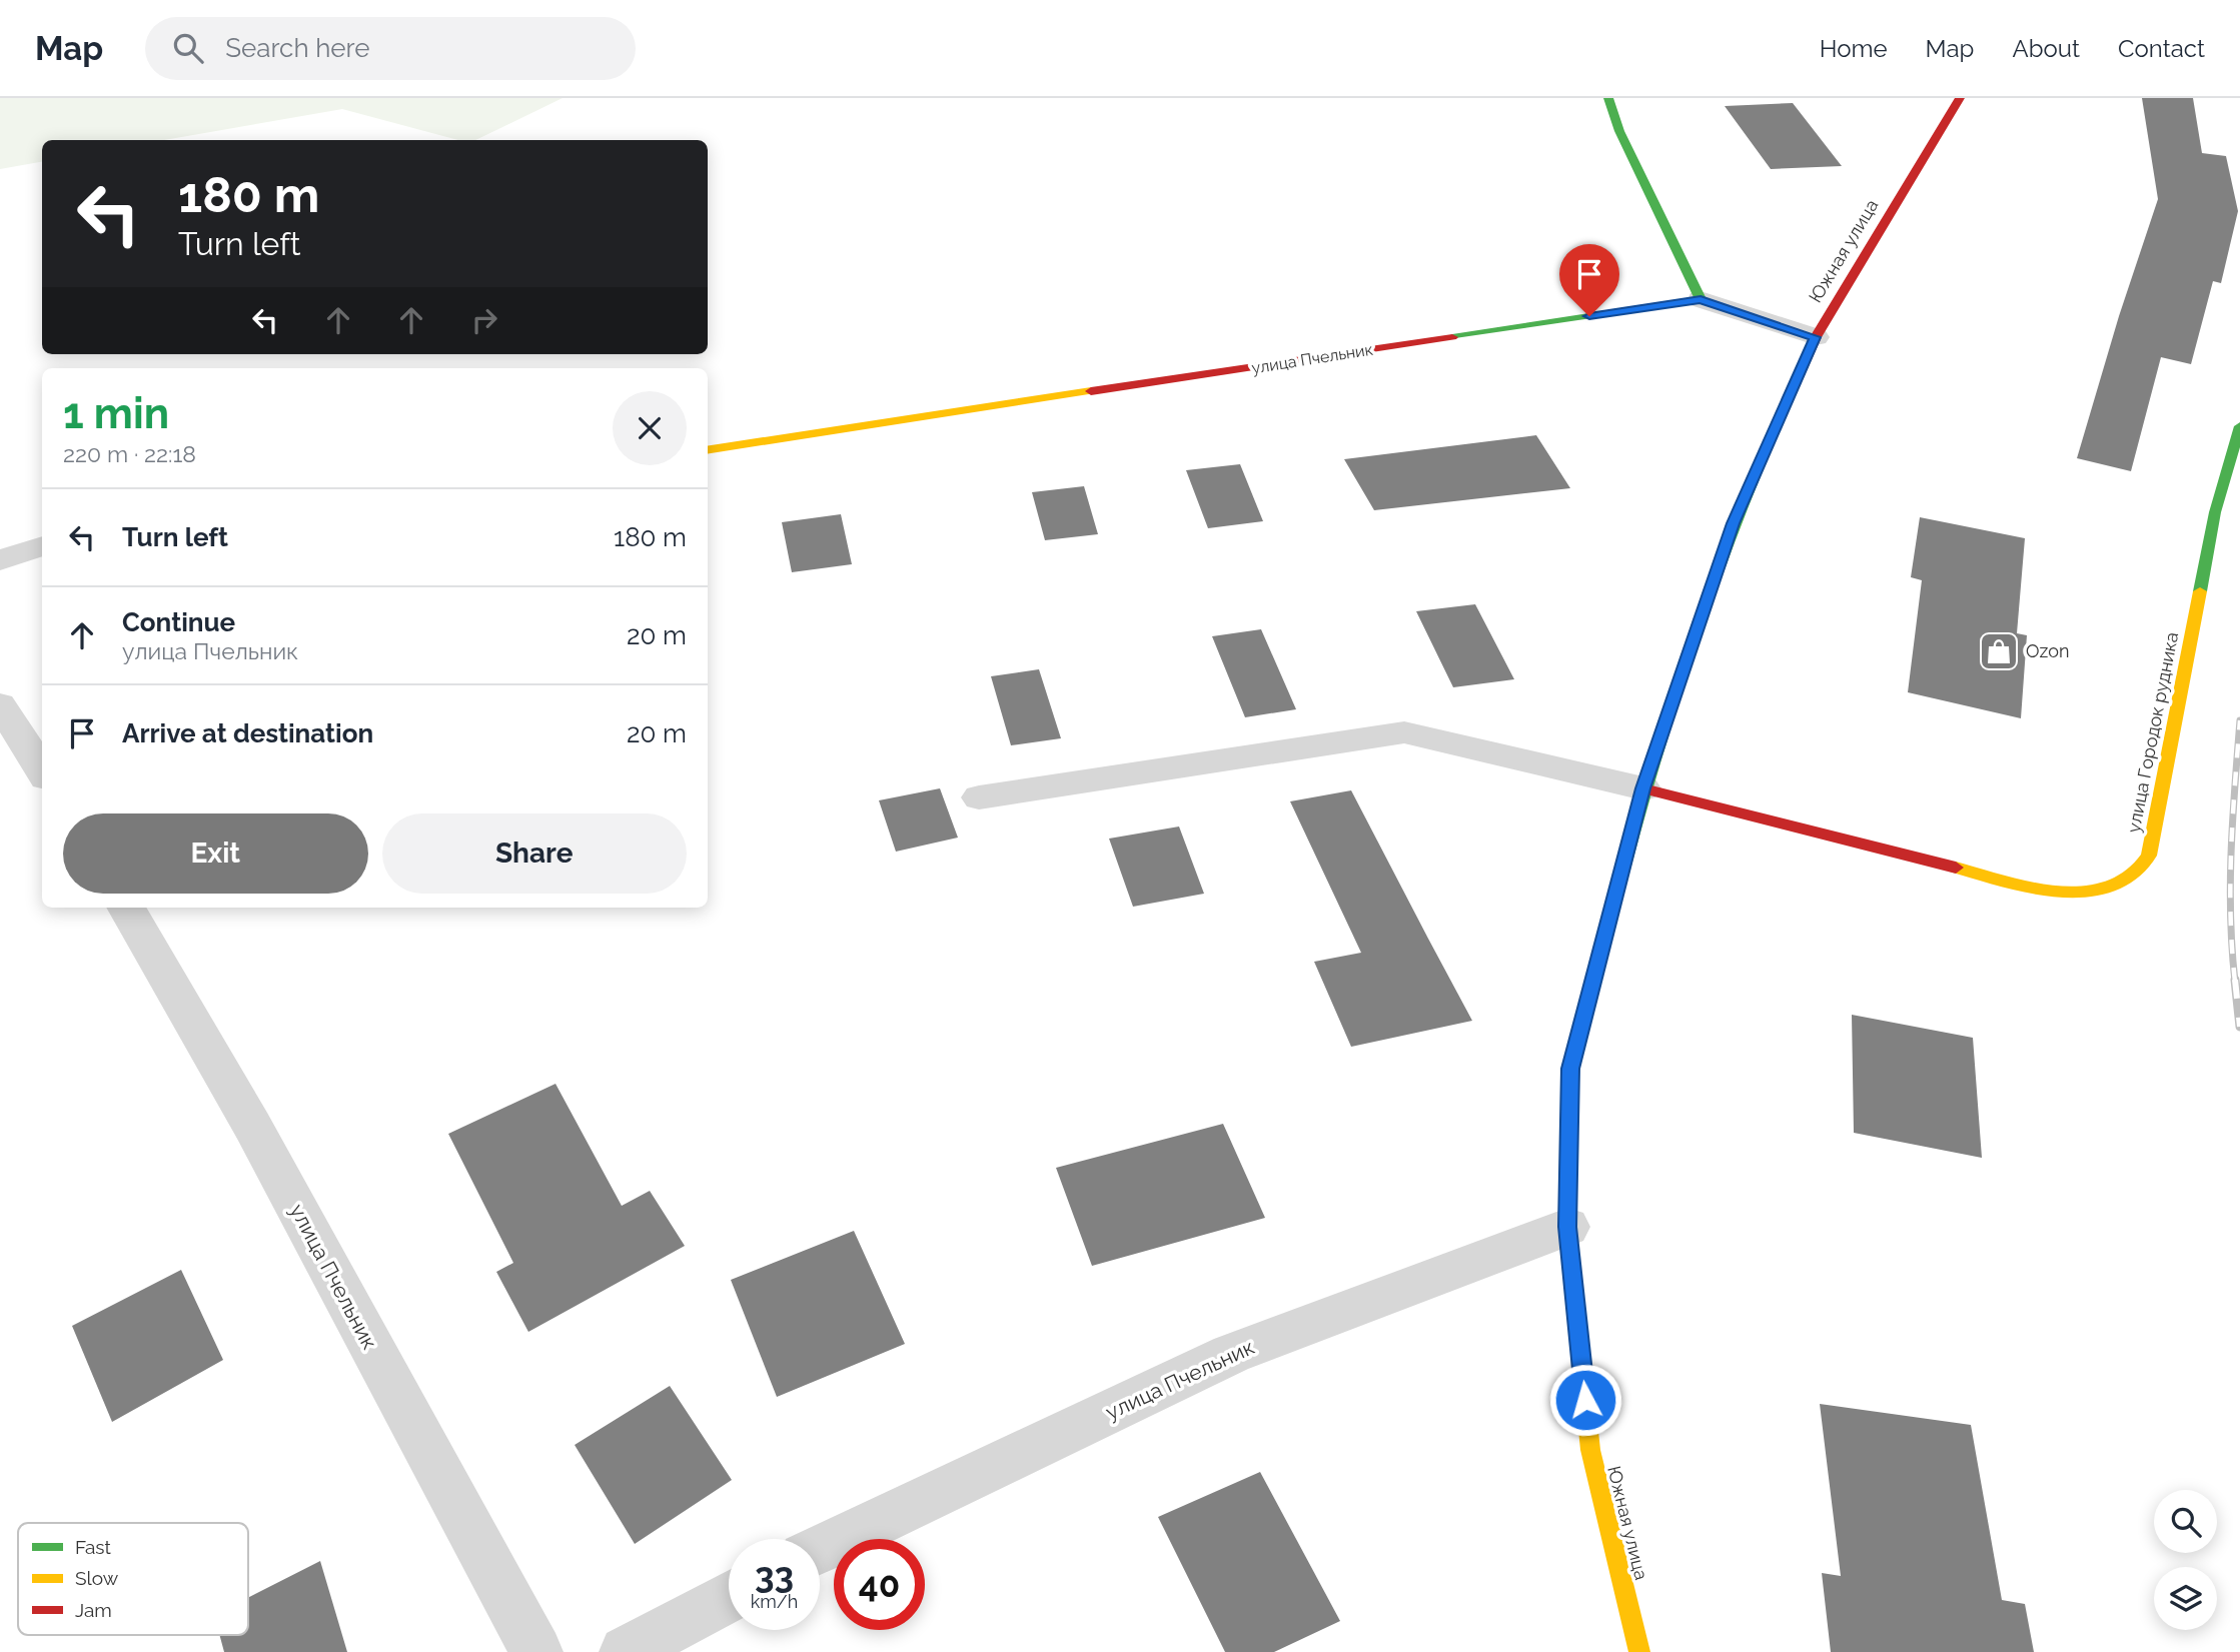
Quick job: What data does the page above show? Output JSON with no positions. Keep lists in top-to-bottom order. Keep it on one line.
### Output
{"streets":{"street":["Южная улица","улица Пчельник","улица Городок рудника"]},"crossings":[["Южная улица","улица Пчельник"],["Южная улица","улица Городок рудника"]],"places":{"shop":["Ozon"]},"legend":["Fast","Slow","Jam"],"page":{"header":"Map","search":"Search here","nav":["Home","Map","About","Contact"],"turn":["180 m","Turn left"],"heading":["1 min","220 m · 22:18"],"list":[{"name":"Turn left","value":"180 m"},{"name":"Continue","note":"улица Пчельник","value":"20 m"},{"name":"Arrive at destination","value":"20 m"}],"buttons":["Exit","Share"],"speed":"33 km/h","limit":"40"}}
